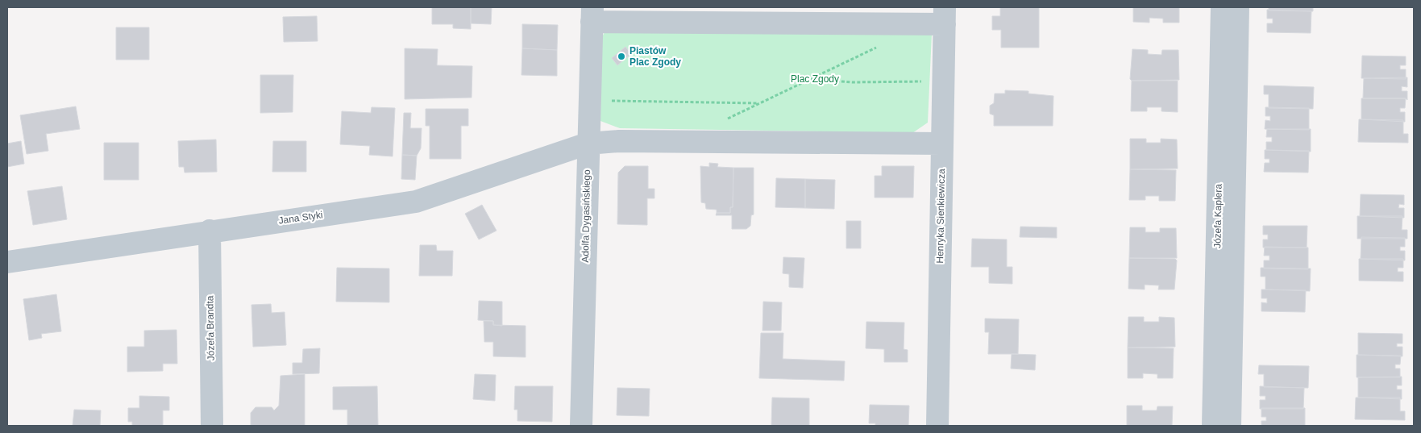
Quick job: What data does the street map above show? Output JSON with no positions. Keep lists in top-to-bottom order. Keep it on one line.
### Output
{"streets":{"street":["Adolfa Dygasińskiego","Henryka Sienkiewicza","Józefa Kaplera","Jana Styki","Józefa Brandta"]},"crossings":[["Adolfa Dygasińskiego","Jana Styki"],["Jana Styki","Józefa Brandta"]],"parks":["Plac Zgody"],"places":["Piastów Plac Zgody"]}
